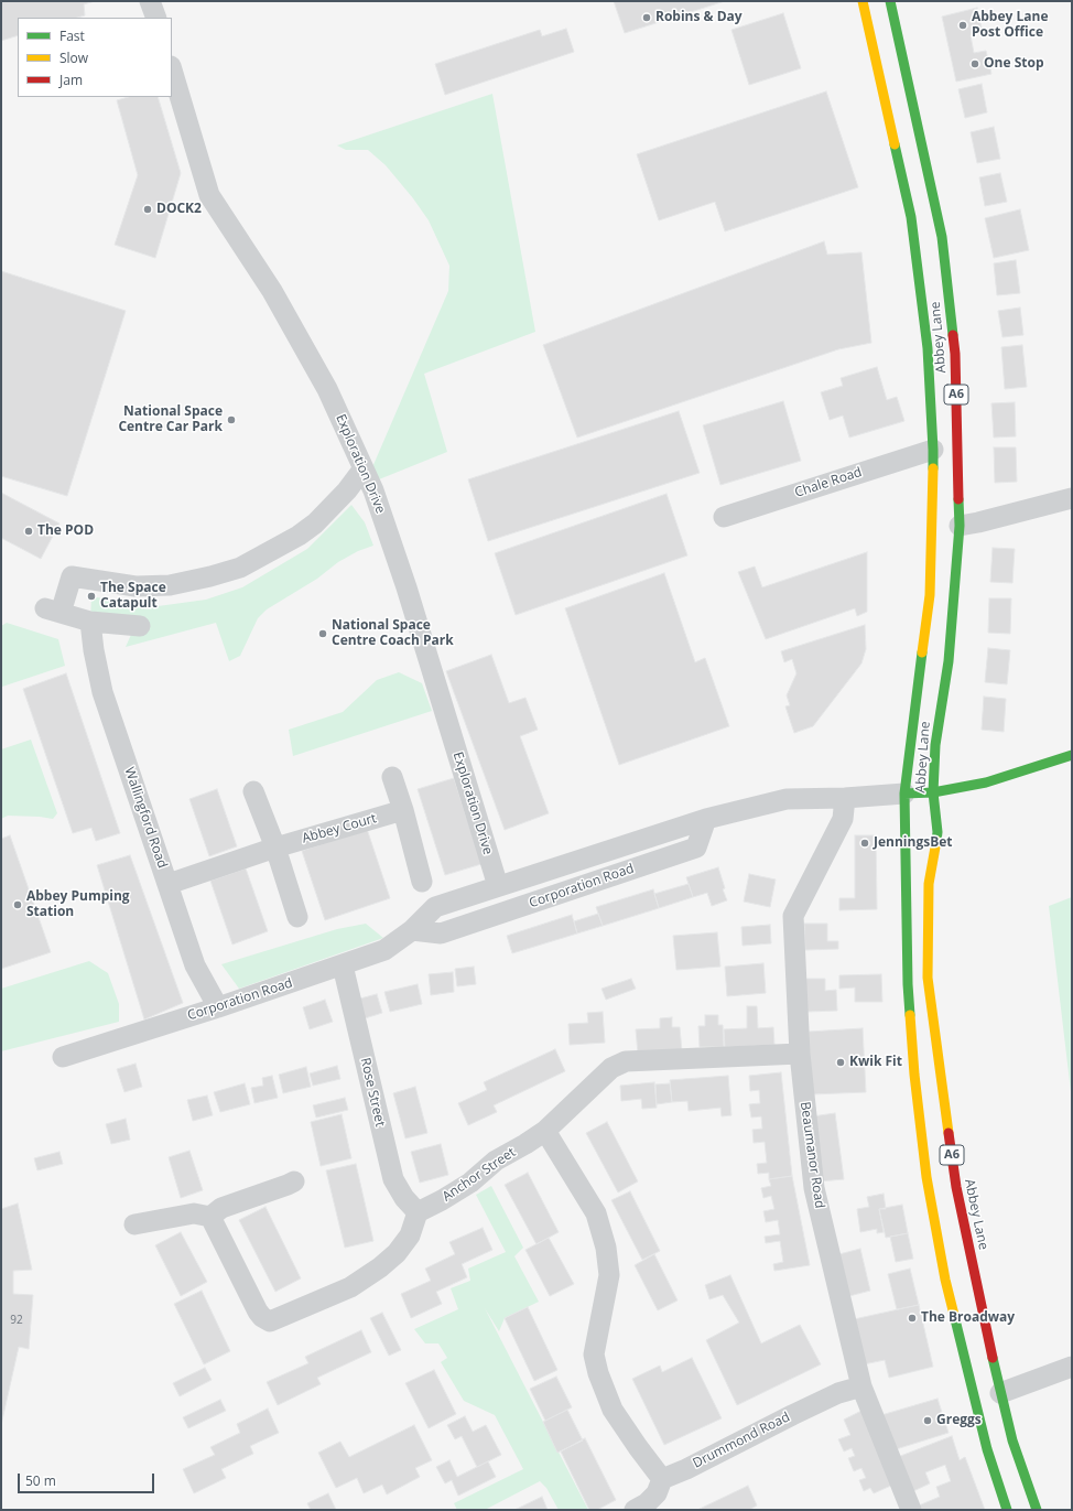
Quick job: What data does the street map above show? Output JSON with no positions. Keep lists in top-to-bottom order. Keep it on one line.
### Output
{"streets":{"main road":["Abbey Lane","A6"],"street":["Exploration Drive","Chale Road","Wallingford Road","Abbey Court","Corporation Road","Rose Street","Beaumanor Road","Anchor Street","Drummond Road"]},"crossings":[["Abbey Lane","Chale Road"],["Abbey Lane","Corporation Road"],["Exploration Drive","Corporation Road"],["Wallingford Road","Abbey Court"],["Wallingford Road","Corporation Road"],["Corporation Road","Rose Street"],["Corporation Road","Beaumanor Road"],["Rose Street","Anchor Street"],["Beaumanor Road","Anchor Street"],["Beaumanor Road","Drummond Road"]],"places":["Robins & Day","Abbey Lane Post Office","One Stop","DOCK2","National Space Centre Car Park","The POD","The Space Catapult","National Space Centre Coach Park","JenningsBet","Abbey Pumping Station","Kwik Fit","The Broadway","Greggs"],"house_numbers":["92"],"legend":["Fast","Slow","Jam"],"scale_bar":"50 m"}
